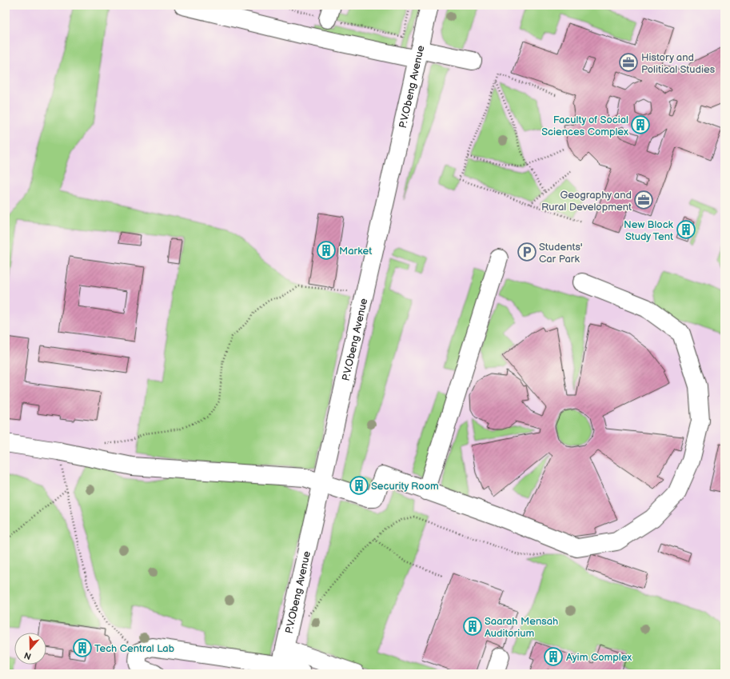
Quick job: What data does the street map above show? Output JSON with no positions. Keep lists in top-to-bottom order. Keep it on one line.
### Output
{"streets":{"street":["P.V.Obeng Avenue"]},"places":{"office":["History and Political Studies","Geography and Rural Development"],"building":["Faculty of Social Sciences Complex","New Block Study Tent","Market","Security Room","Saarah Mensah Auditorium","Tech Central Lab","Ayim Complex"],"parking":["Students' Car Park"]},"north":"bottom"}
